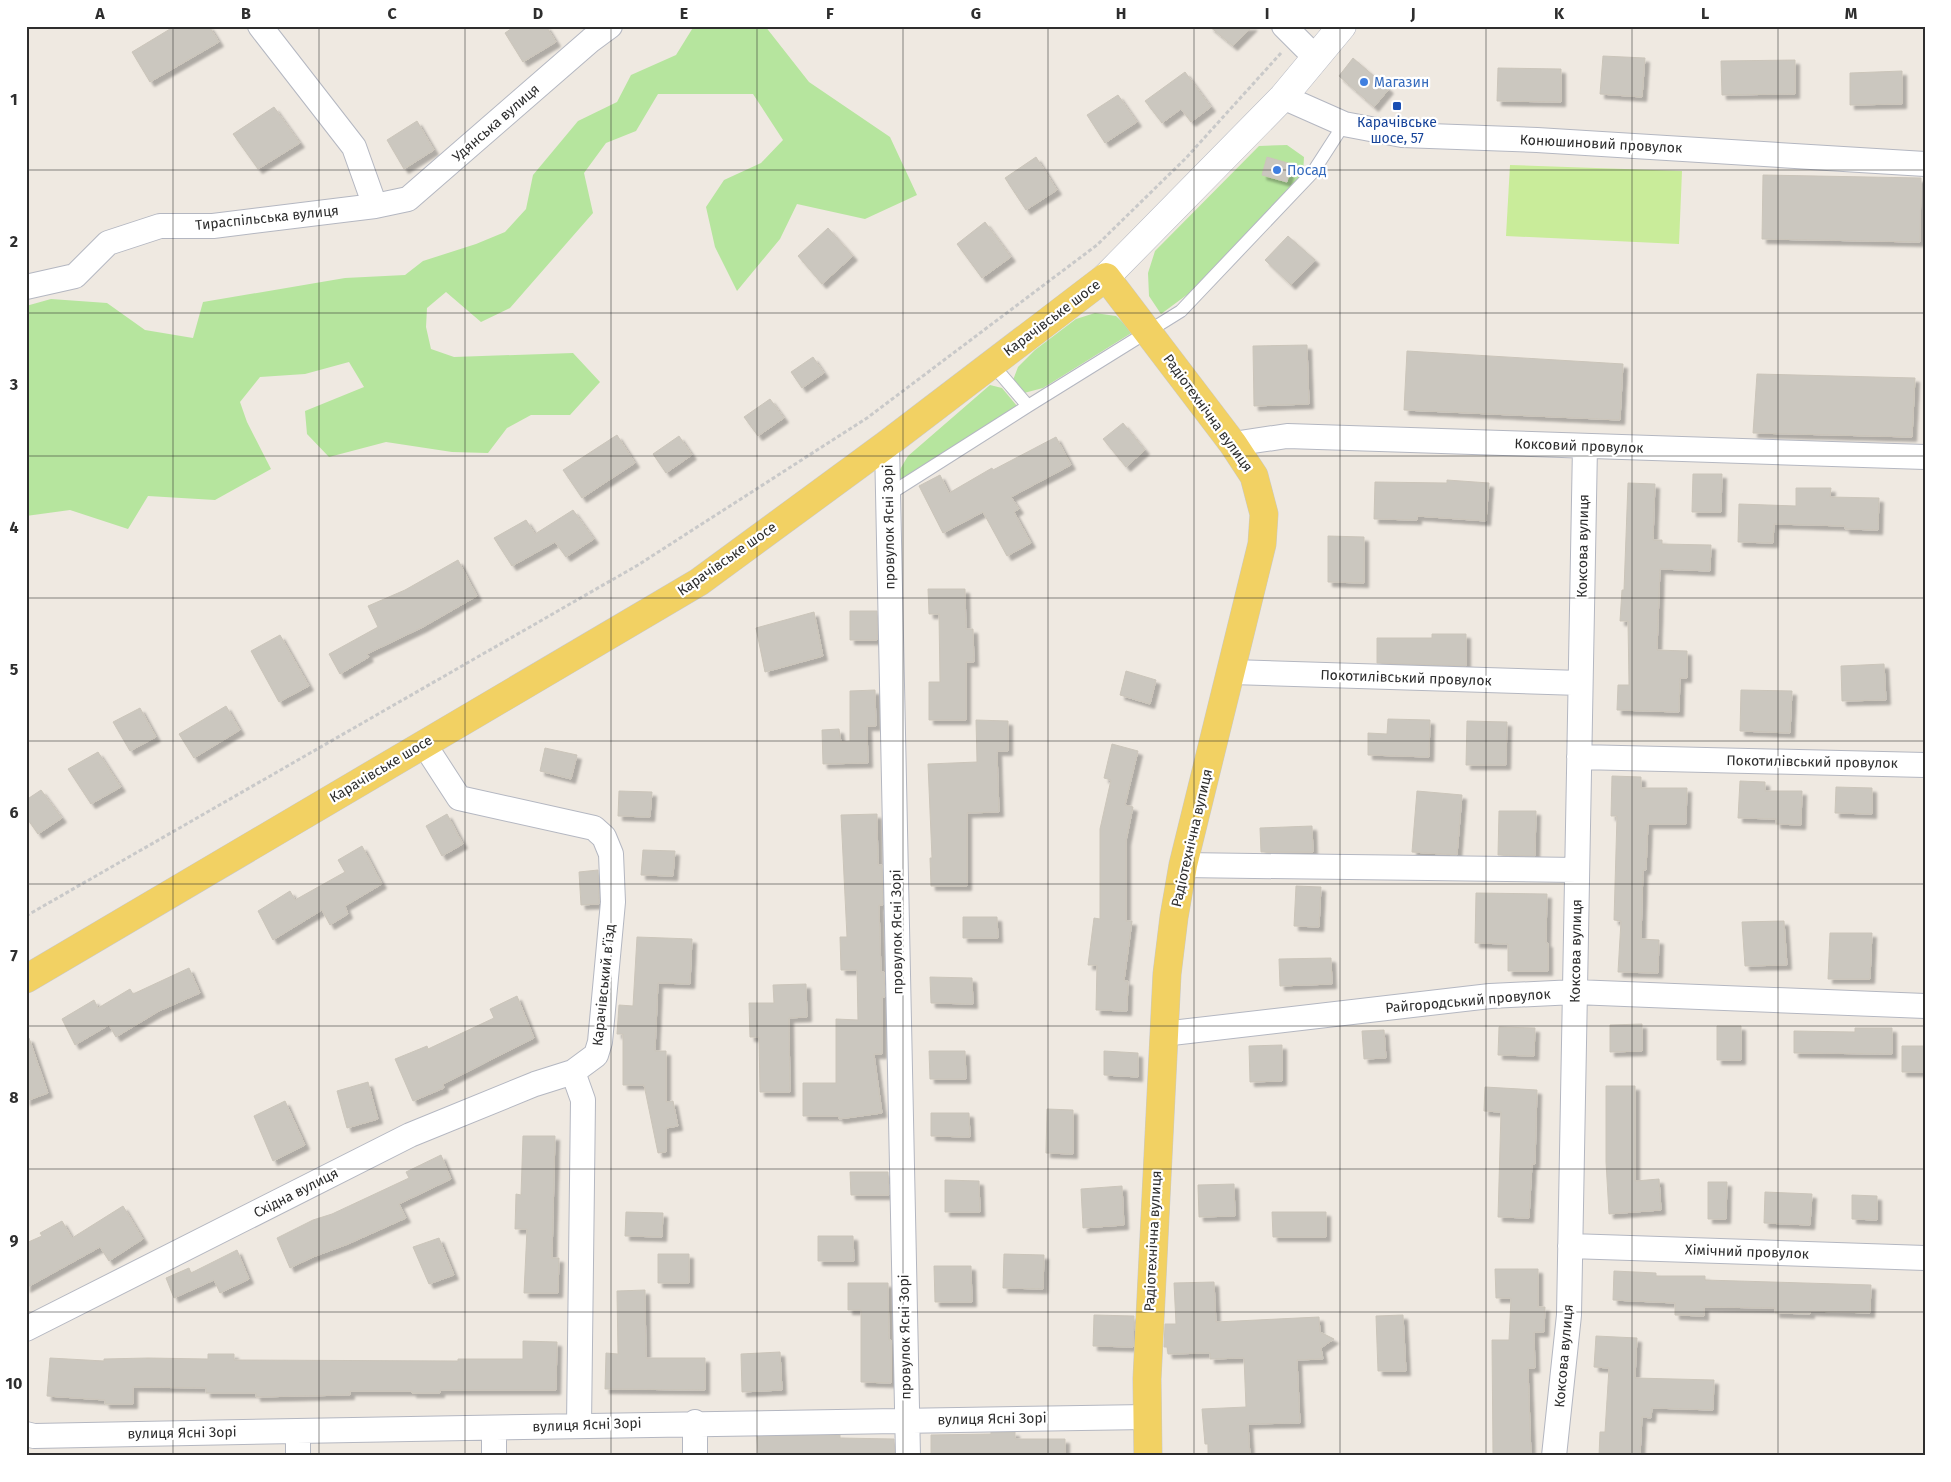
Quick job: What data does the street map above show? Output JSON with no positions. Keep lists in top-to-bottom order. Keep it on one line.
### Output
{"streets":{"main road":["Карачівське шосе","Радіотехнічна вулиця"],"street":["Удянська вулиця","Конюшиновий провулок","Тираспільська вулиця","Коксовий провулок","провулок Ясні Зорі","Коксова вулиця","Покотилівський провулок","Карачівський в’їзд","Райгородський провулок","Східна вулиця","Хімічний провулок","вулиця Ясні Зорі"]},"crossings":[["Удянська вулиця","Тираспільська вулиця"],["Конюшиновий провулок","Карачівське шосе"],["Карачівське шосе","Радіотехнічна вулиця"],["Карачівське шосе","провулок Ясні Зорі"],["Карачівське шосе","Карачівський в’їзд"],["Радіотехнічна вулиця","Коксовий провулок"],["Радіотехнічна вулиця","Покотилівський провулок"],["Радіотехнічна вулиця","Райгородський провулок"],["Радіотехнічна вулиця","вулиця Ясні Зорі"],["Коксовий провулок","Коксова вулиця"],["провулок Ясні Зорі","вулиця Ясні Зорі"],["Коксова вулиця","Покотилівський провулок"],["Коксова вулиця","Райгородський провулок"],["Коксова вулиця","Хімічний провулок"],["Карачівський в’їзд","Східна вулиця"]],"places":{"other":["Магазин","Посад"],"transit":["Карачівське шосе, 57"]},"grid":{"columns":["A","B","C","D","E","F","G","H","I","J","K","L","M"],"rows":["1","2","3","4","5","6","7","8","9","10"]}}
